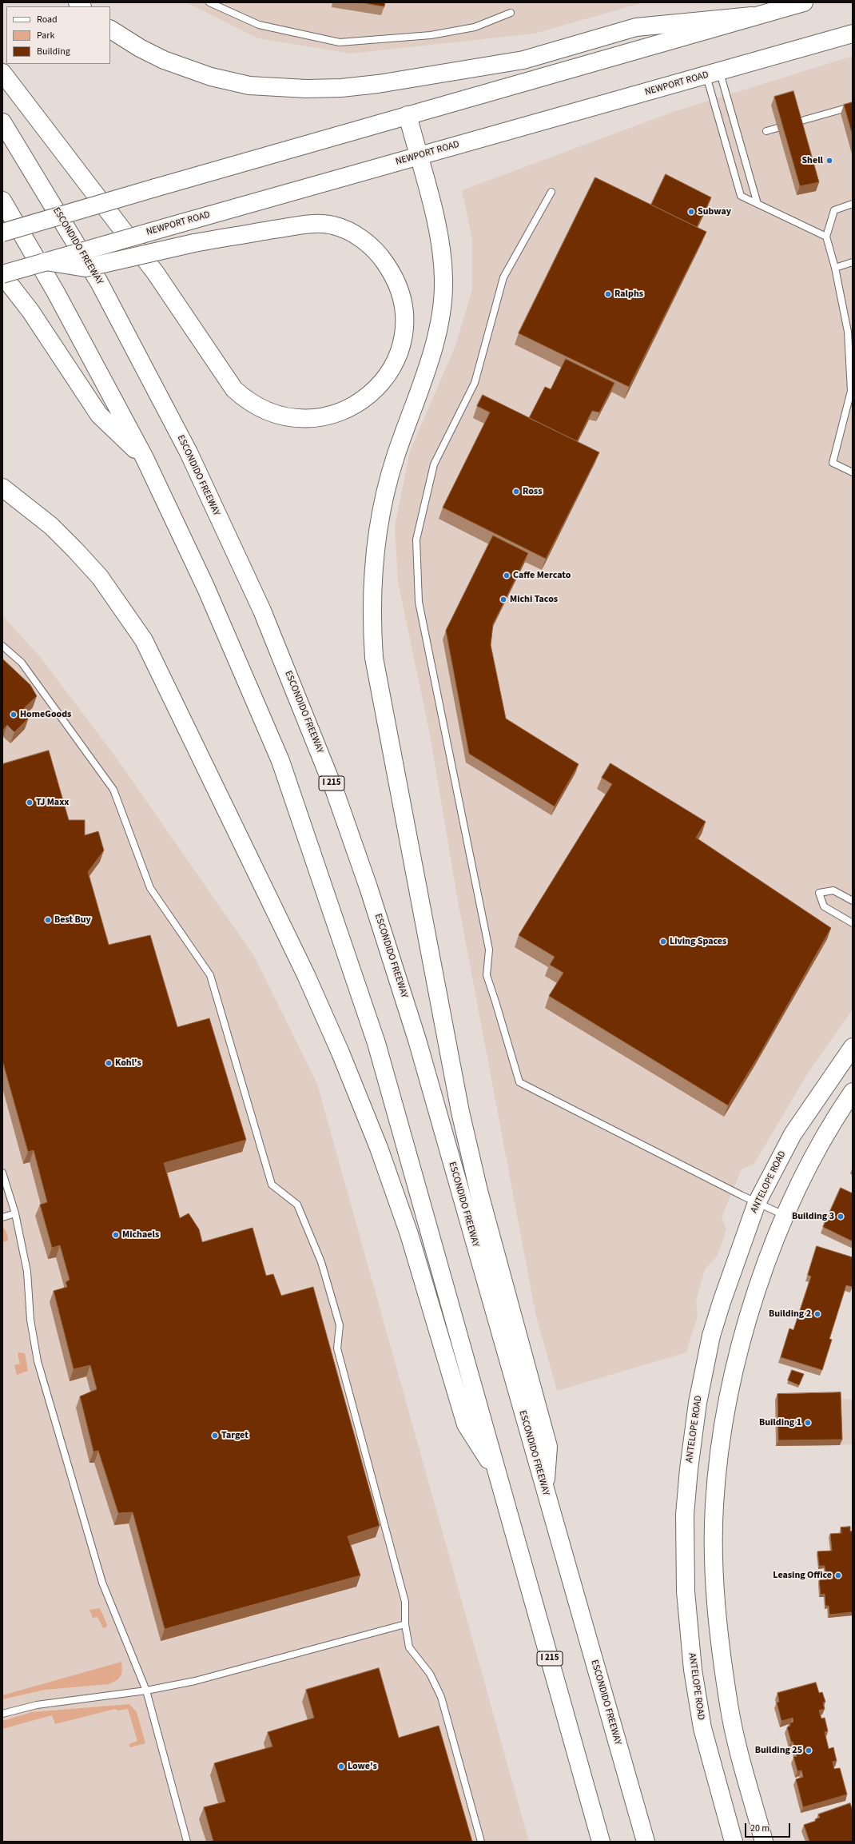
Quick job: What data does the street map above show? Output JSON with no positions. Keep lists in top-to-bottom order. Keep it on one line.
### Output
{"streets":{"main road":["NEWPORT ROAD","ESCONDIDO FREEWAY","I 215","ANTELOPE ROAD"]},"places":["Shell","Subway","Ralphs","Ross","Caffe Mercato","Michi Tacos","HomeGoods","TJ Maxx","Best Buy","Living Spaces","Kohl's","Building 3","Michaels","Building 2","Building 1","Target","Leasing Office","Building 25","Lowe's"],"legend":["Road","Park","Building"],"scale_bar":"20 m"}
